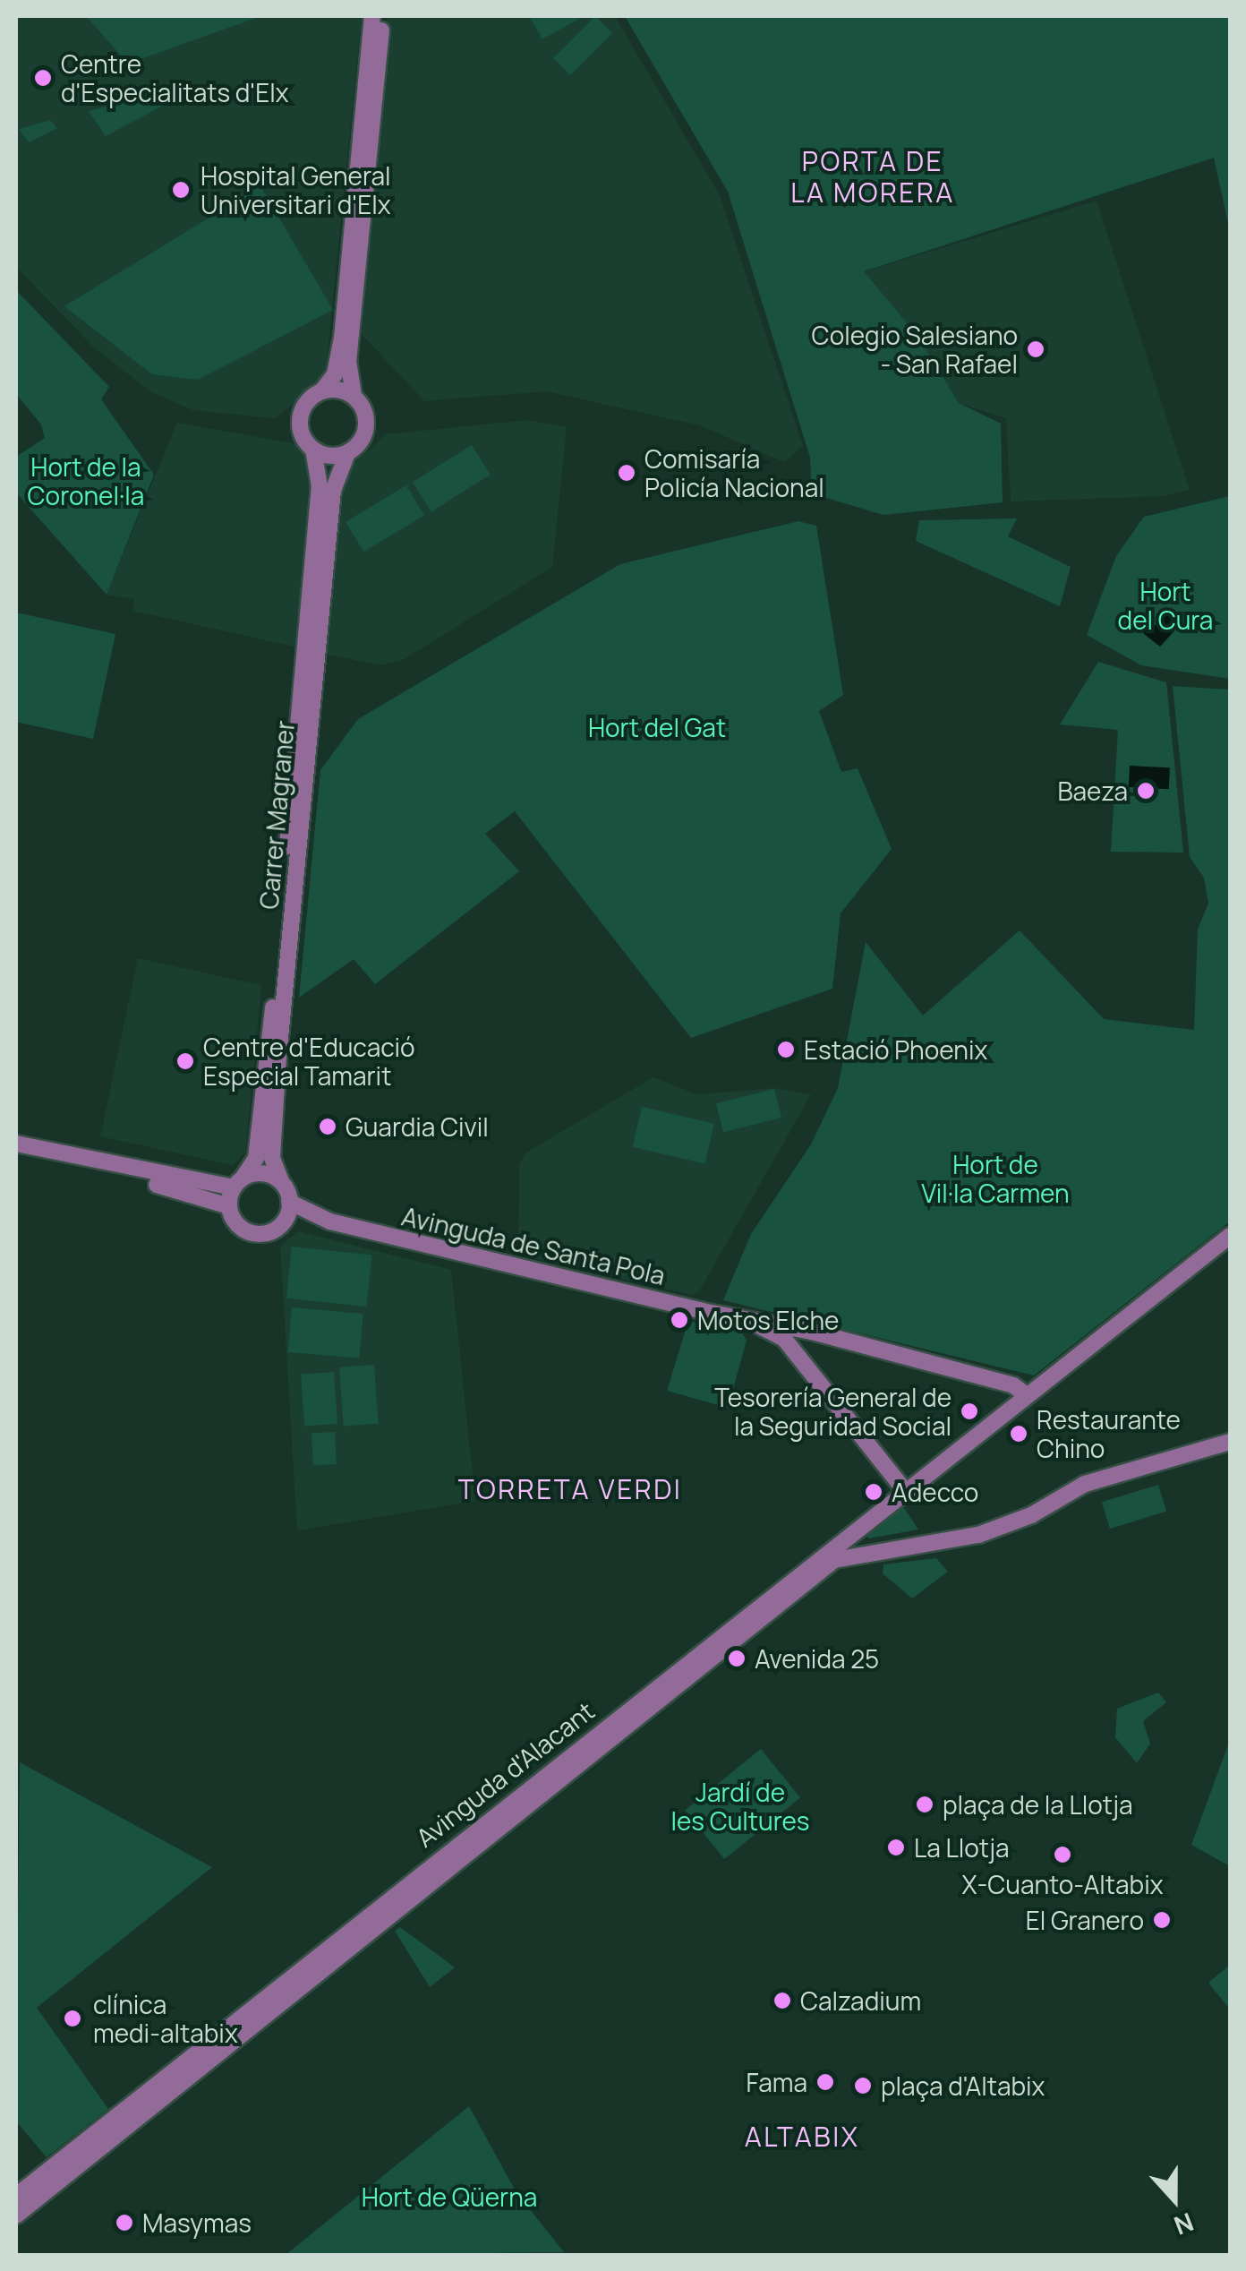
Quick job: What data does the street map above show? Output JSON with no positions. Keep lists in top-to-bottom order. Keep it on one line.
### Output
{"streets":{"main road":["Carrer Magraner","Avinguda de Santa Pola","Avinguda d'Alacant"]},"crossings":[["Carrer Magraner","Avinguda de Santa Pola"],["Avinguda de Santa Pola","Avinguda d'Alacant"]],"districts":["PORTA DE LA MORERA","TORRETA VERDI","ALTABIX"],"parks":["Hort de la Coronel·la","Hort del Cura","Hort del Gat","Hort de Vil·la Carmen","Jardí de les Cultures","Hort de Qüerna"],"places":["Centre d'Especialitats d'Elx","Hospital General Universitari d'Elx","Colegio Salesiano - San Rafael","Comisaría Policía Nacional","Baeza","Estació Phoenix","Centre d'Educació Especial Tamarit","Guardia Civil","Motos Elche","Tesorería General de la Seguridad Social","Restaurante Chino","Adecco","Avenida 25","plaça de la Llotja","La Llotja","X-Cuanto-Altabix","El Granero","Calzadium","clínica medi-altabix","Fama","plaça d'Altabix","Masymas"],"north":"bottom"}
